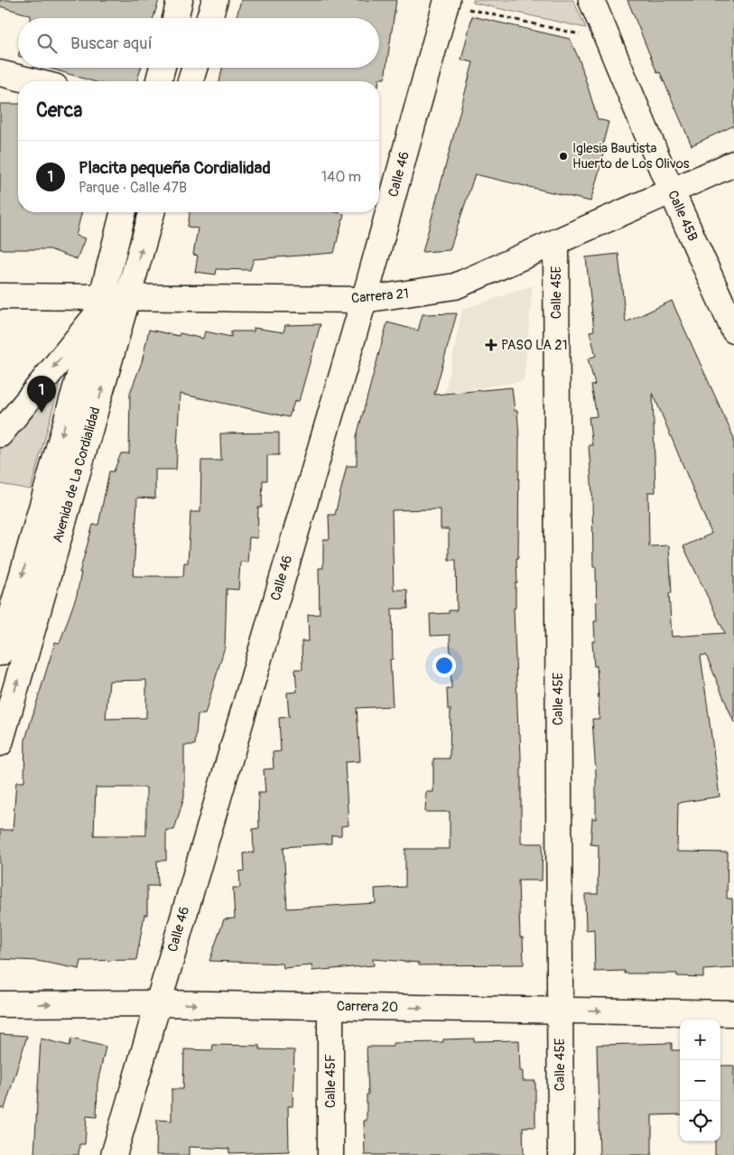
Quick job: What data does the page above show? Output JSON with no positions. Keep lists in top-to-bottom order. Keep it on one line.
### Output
{"streets":{"street":["Calle 46","Calle 45B","Calle 45E","Carrera 21","Avenida de La Cordialidad","Carrera 20","Calle 45F"]},"crossings":[["Calle 46","Carrera 21"],["Calle 46","Carrera 20"],["Calle 45B","Carrera 21"],["Calle 45E","Carrera 21"],["Calle 45E","Carrera 20"],["Carrera 21","Avenida de La Cordialidad"],["Carrera 20","Calle 45F"]],"one_way":["Carrera 20"],"places":{"other":["Iglesia Bautista Huerto de Los Olivos"],"health":["PASO LA 21"]},"page":{"search":"Buscar aquí","heading":"Cerca","list":[{"mark":"1","name":"Placita pequeña Cordialidad","note":"Parque · Calle 47B","value":"140 m"}],"pins":"1","map_buttons":["+","−"]}}
